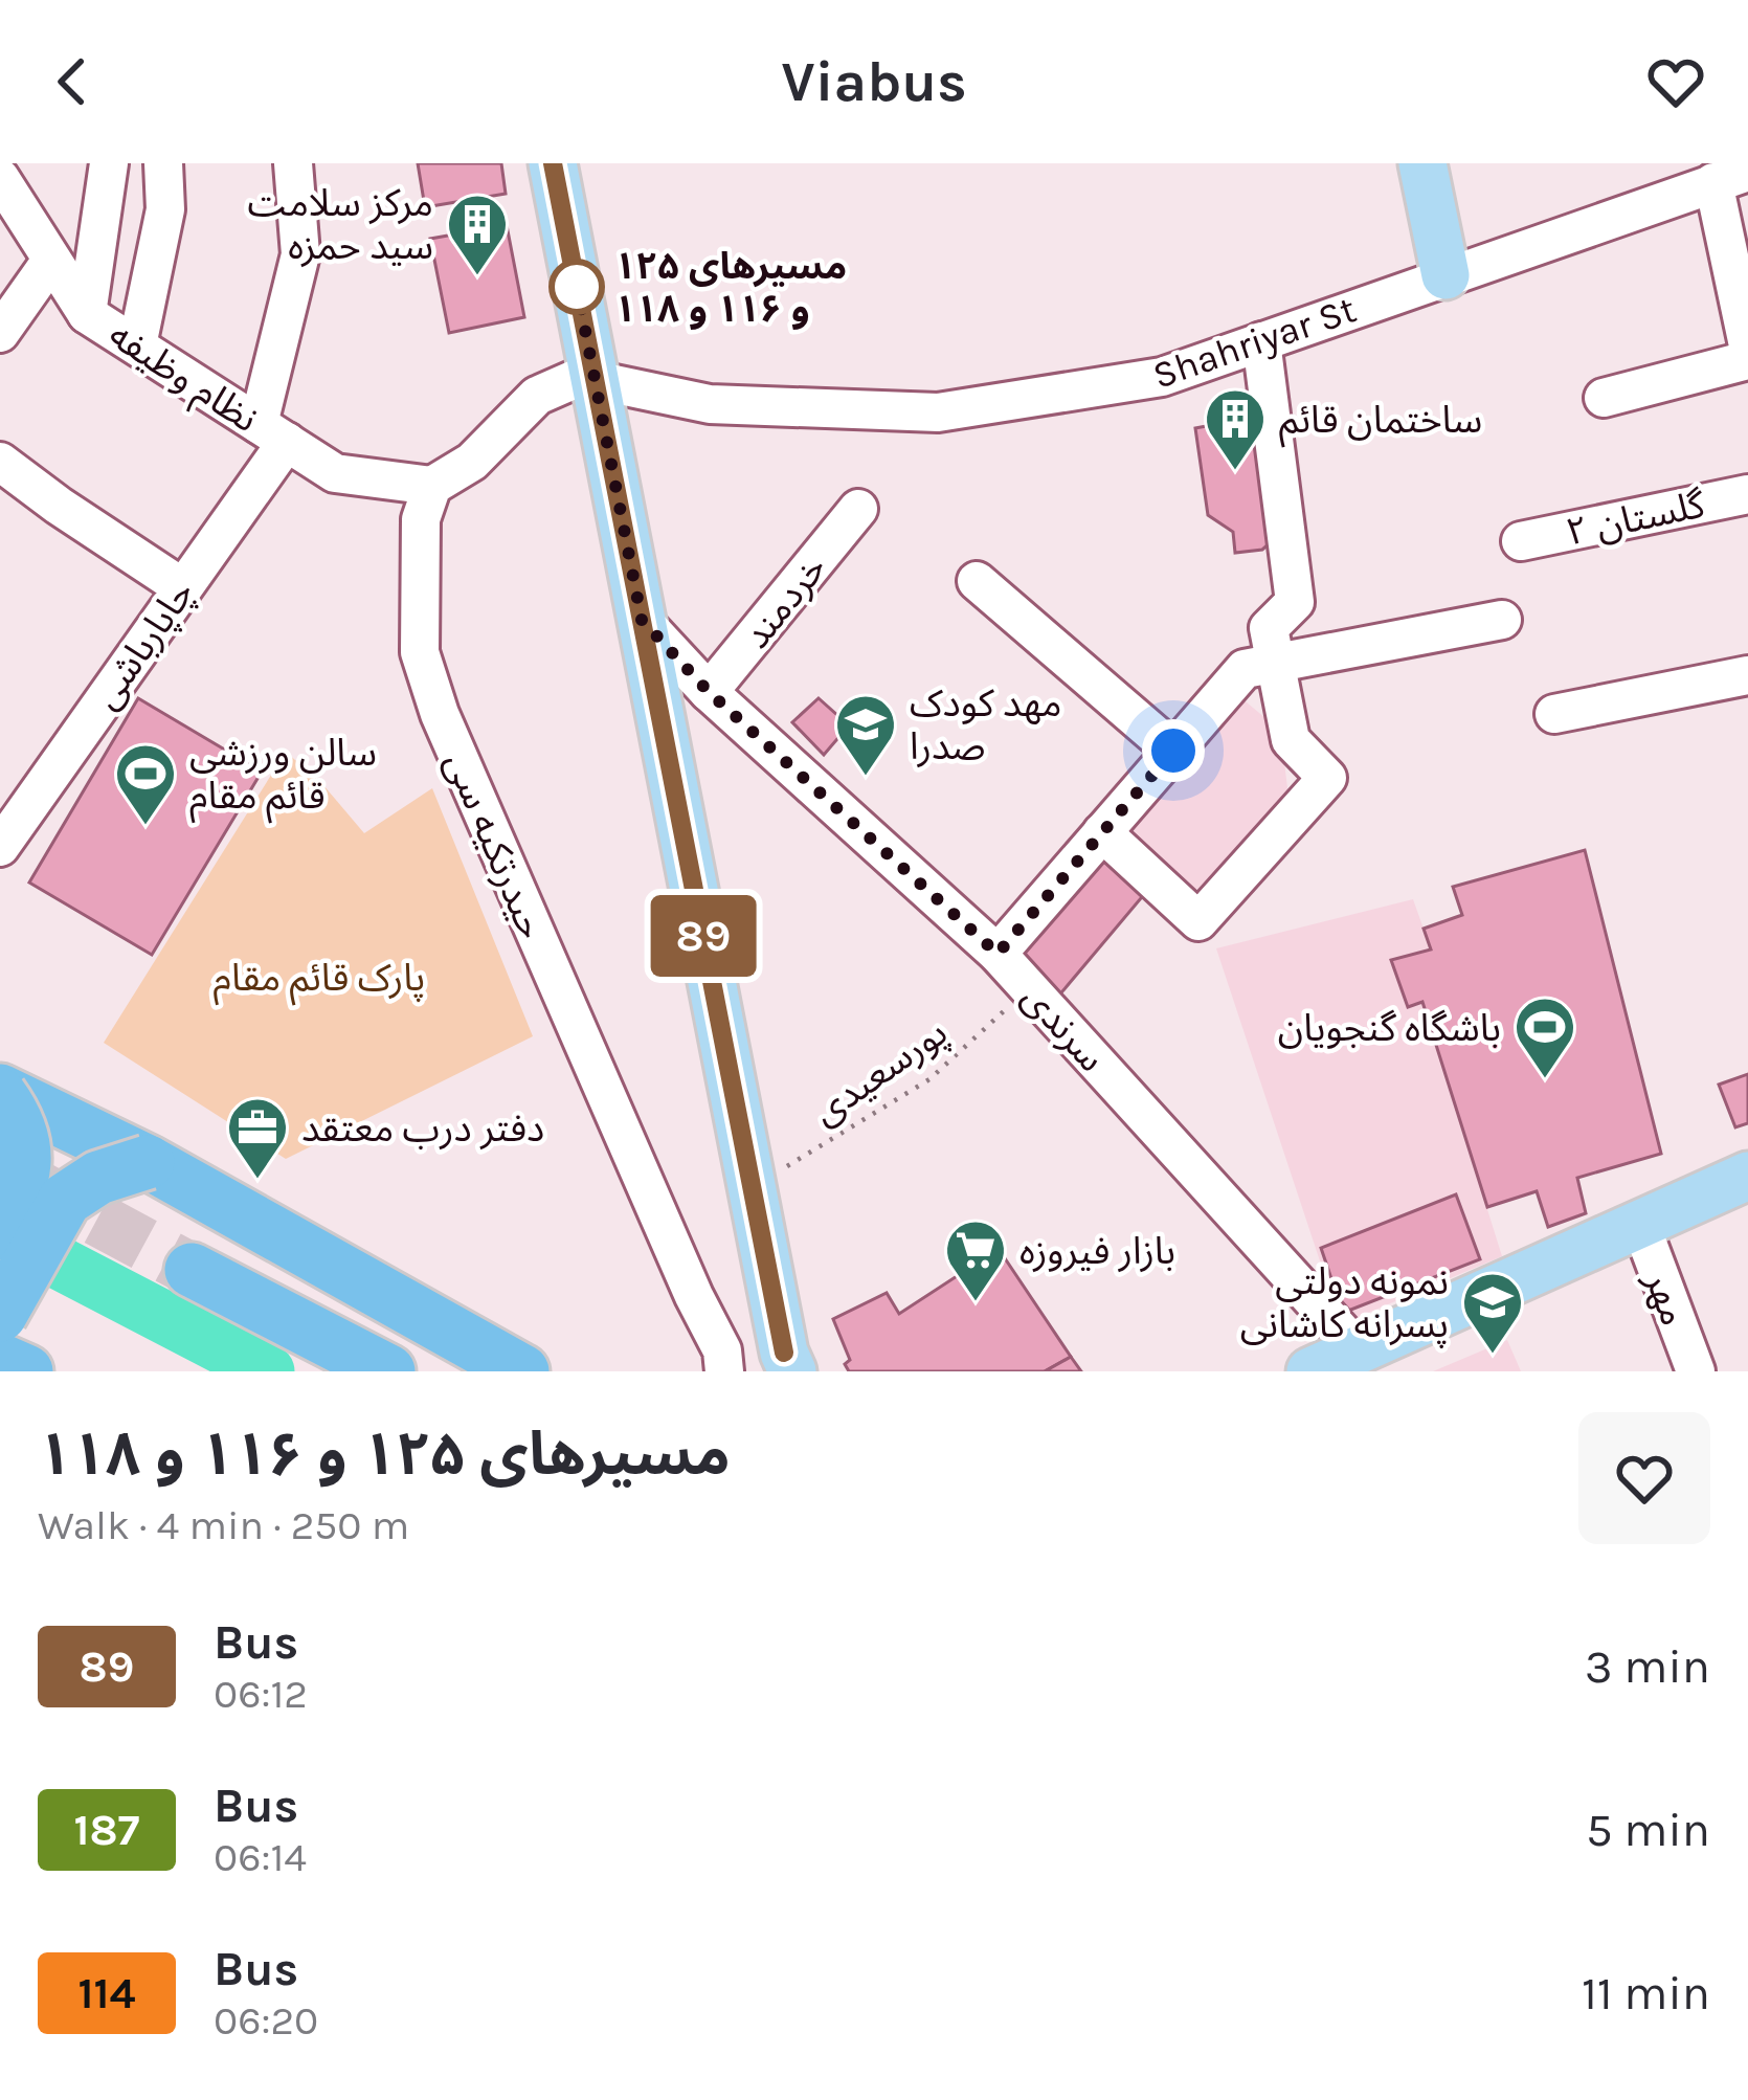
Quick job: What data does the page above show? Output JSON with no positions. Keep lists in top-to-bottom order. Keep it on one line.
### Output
{"streets":{"street":["Shahriyar St","نظام وظیفه","گلستان ۲","خردمند","چاپارباشی","حیدرتکیه سی","سرندی","مهر"],"path":["پورسعیدی"]},"crossings":[["نظام وظیفه","چاپارباشی"],["نظام وظیفه","حیدرتکیه سی"],["خردمند","سرندی"],["سرندی","پورسعیدی"]],"parks":["پارک قائم مقام"],"places":{"building":["مرکز سلامت سید حمزه","ساختمان قائم"],"other":["مسیرهای ۱۲۵ و ۱۱۶ و ۱۱۸"],"school or university":["مهد کودک صدرا","نمونه دولتی پسرانه کاشانی"],"sports":["سالن ورزشی قائم مقام","باشگاه گنجویان"],"office":["دفتر درب معتقد"],"supermarket":["بازار فیروزه"]},"lines":["bus line 89"],"page":{"header":"Viabus","on_map":"89","heading":["مسیرهای ۱۲۵ و ۱۱۶ و ۱۱۸","Walk · 4 min · 250 m"],"list":[{"mark":"89","name":"Bus","note":"06:12","value":"3 min"},{"mark":"187","name":"Bus","note":"06:14","value":"5 min"},{"mark":"114","name":"Bus","note":"06:20","value":"11 min"}]}}
